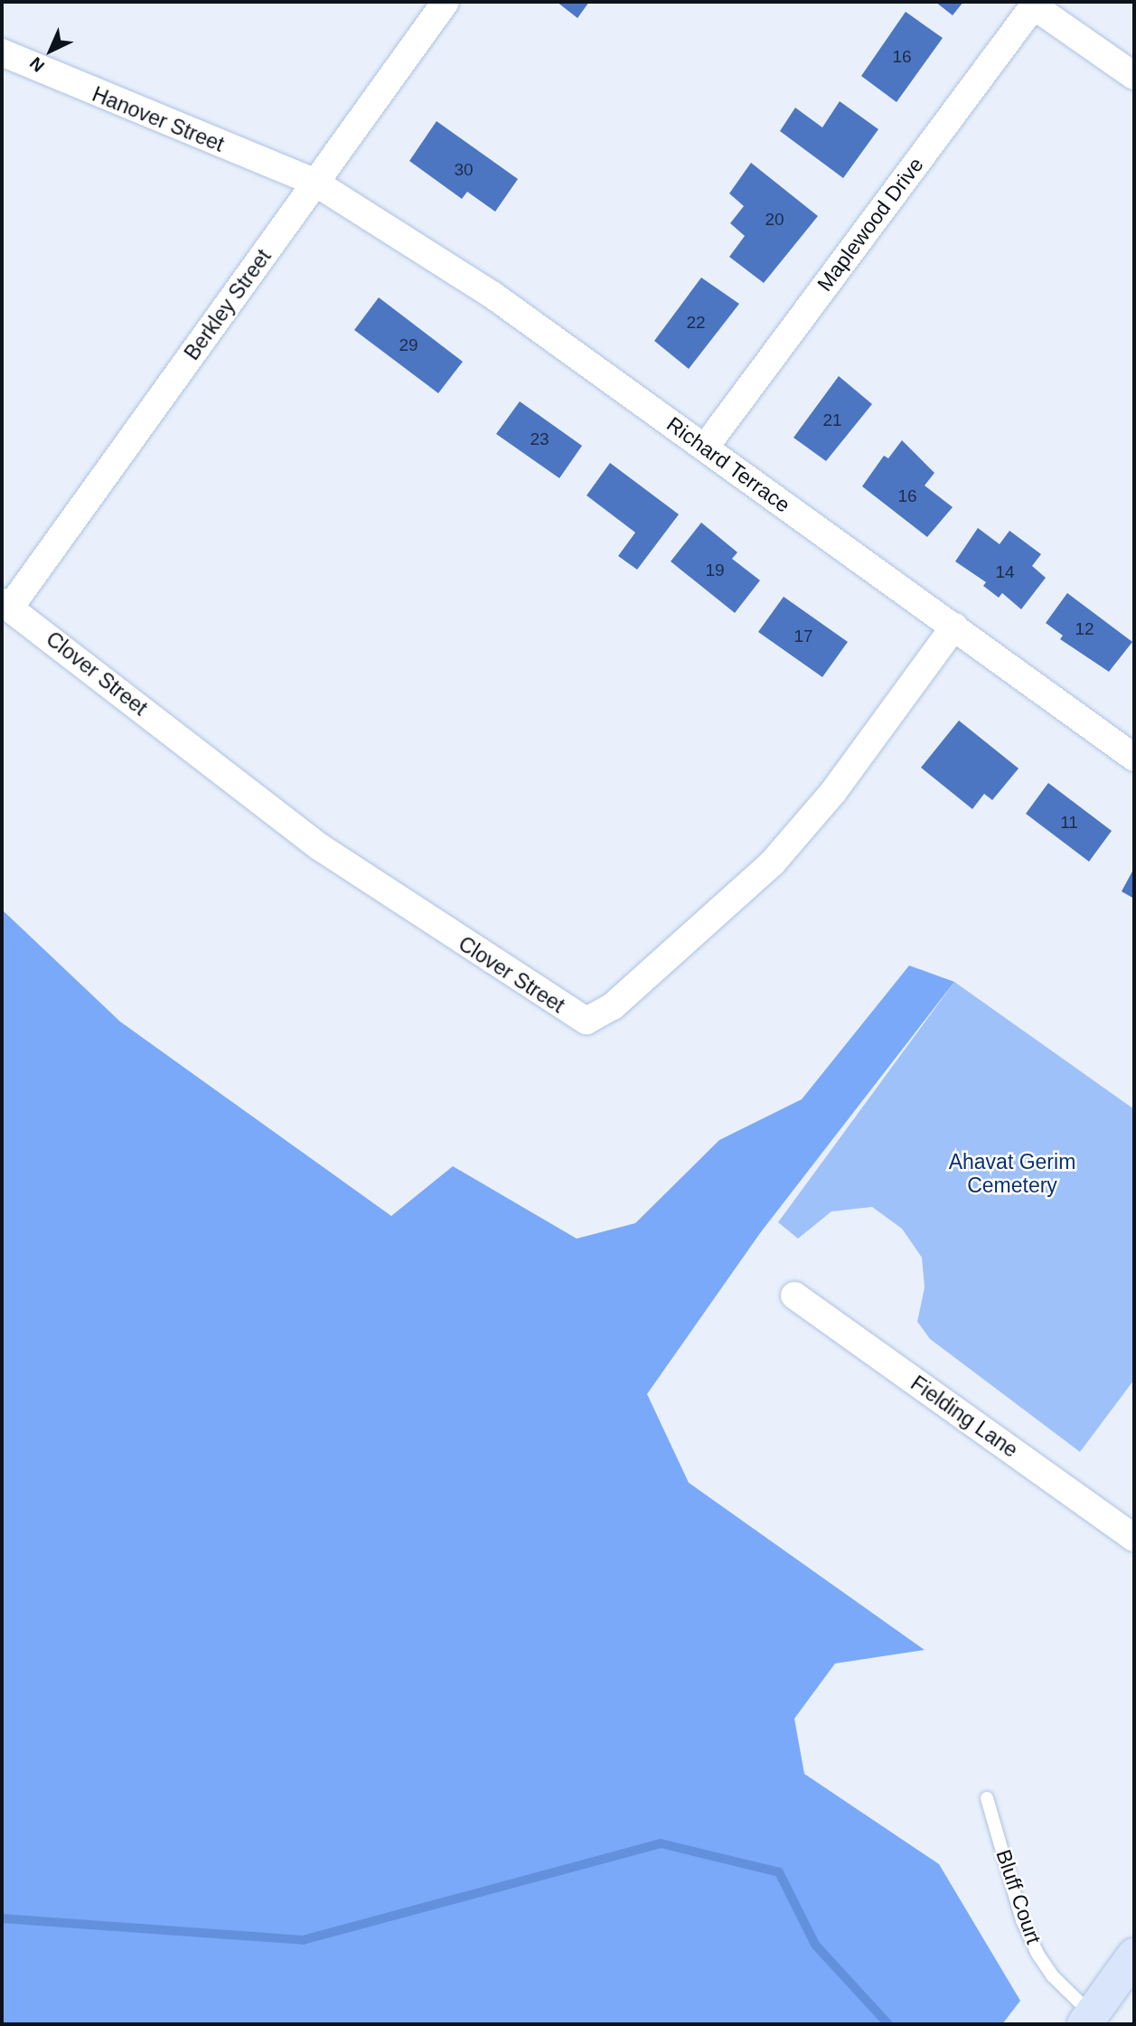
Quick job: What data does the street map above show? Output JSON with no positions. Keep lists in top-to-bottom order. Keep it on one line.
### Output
{"streets":{"street":["Hanover Street","Maplewood Drive","Berkley Street","Richard Terrace","Clover Street","Fielding Lane"],"lane":["Bluff Court"]},"crossings":[["Hanover Street","Berkley Street"],["Hanover Street","Richard Terrace"],["Maplewood Drive","Richard Terrace"],["Berkley Street","Richard Terrace"],["Berkley Street","Clover Street"],["Richard Terrace","Clover Street"]],"parks":["Ahavat Gerim Cemetery"],"house_numbers":["16","30","20","22","29","21","23","16","19","14","12","17","11"],"north":"bottom left"}
